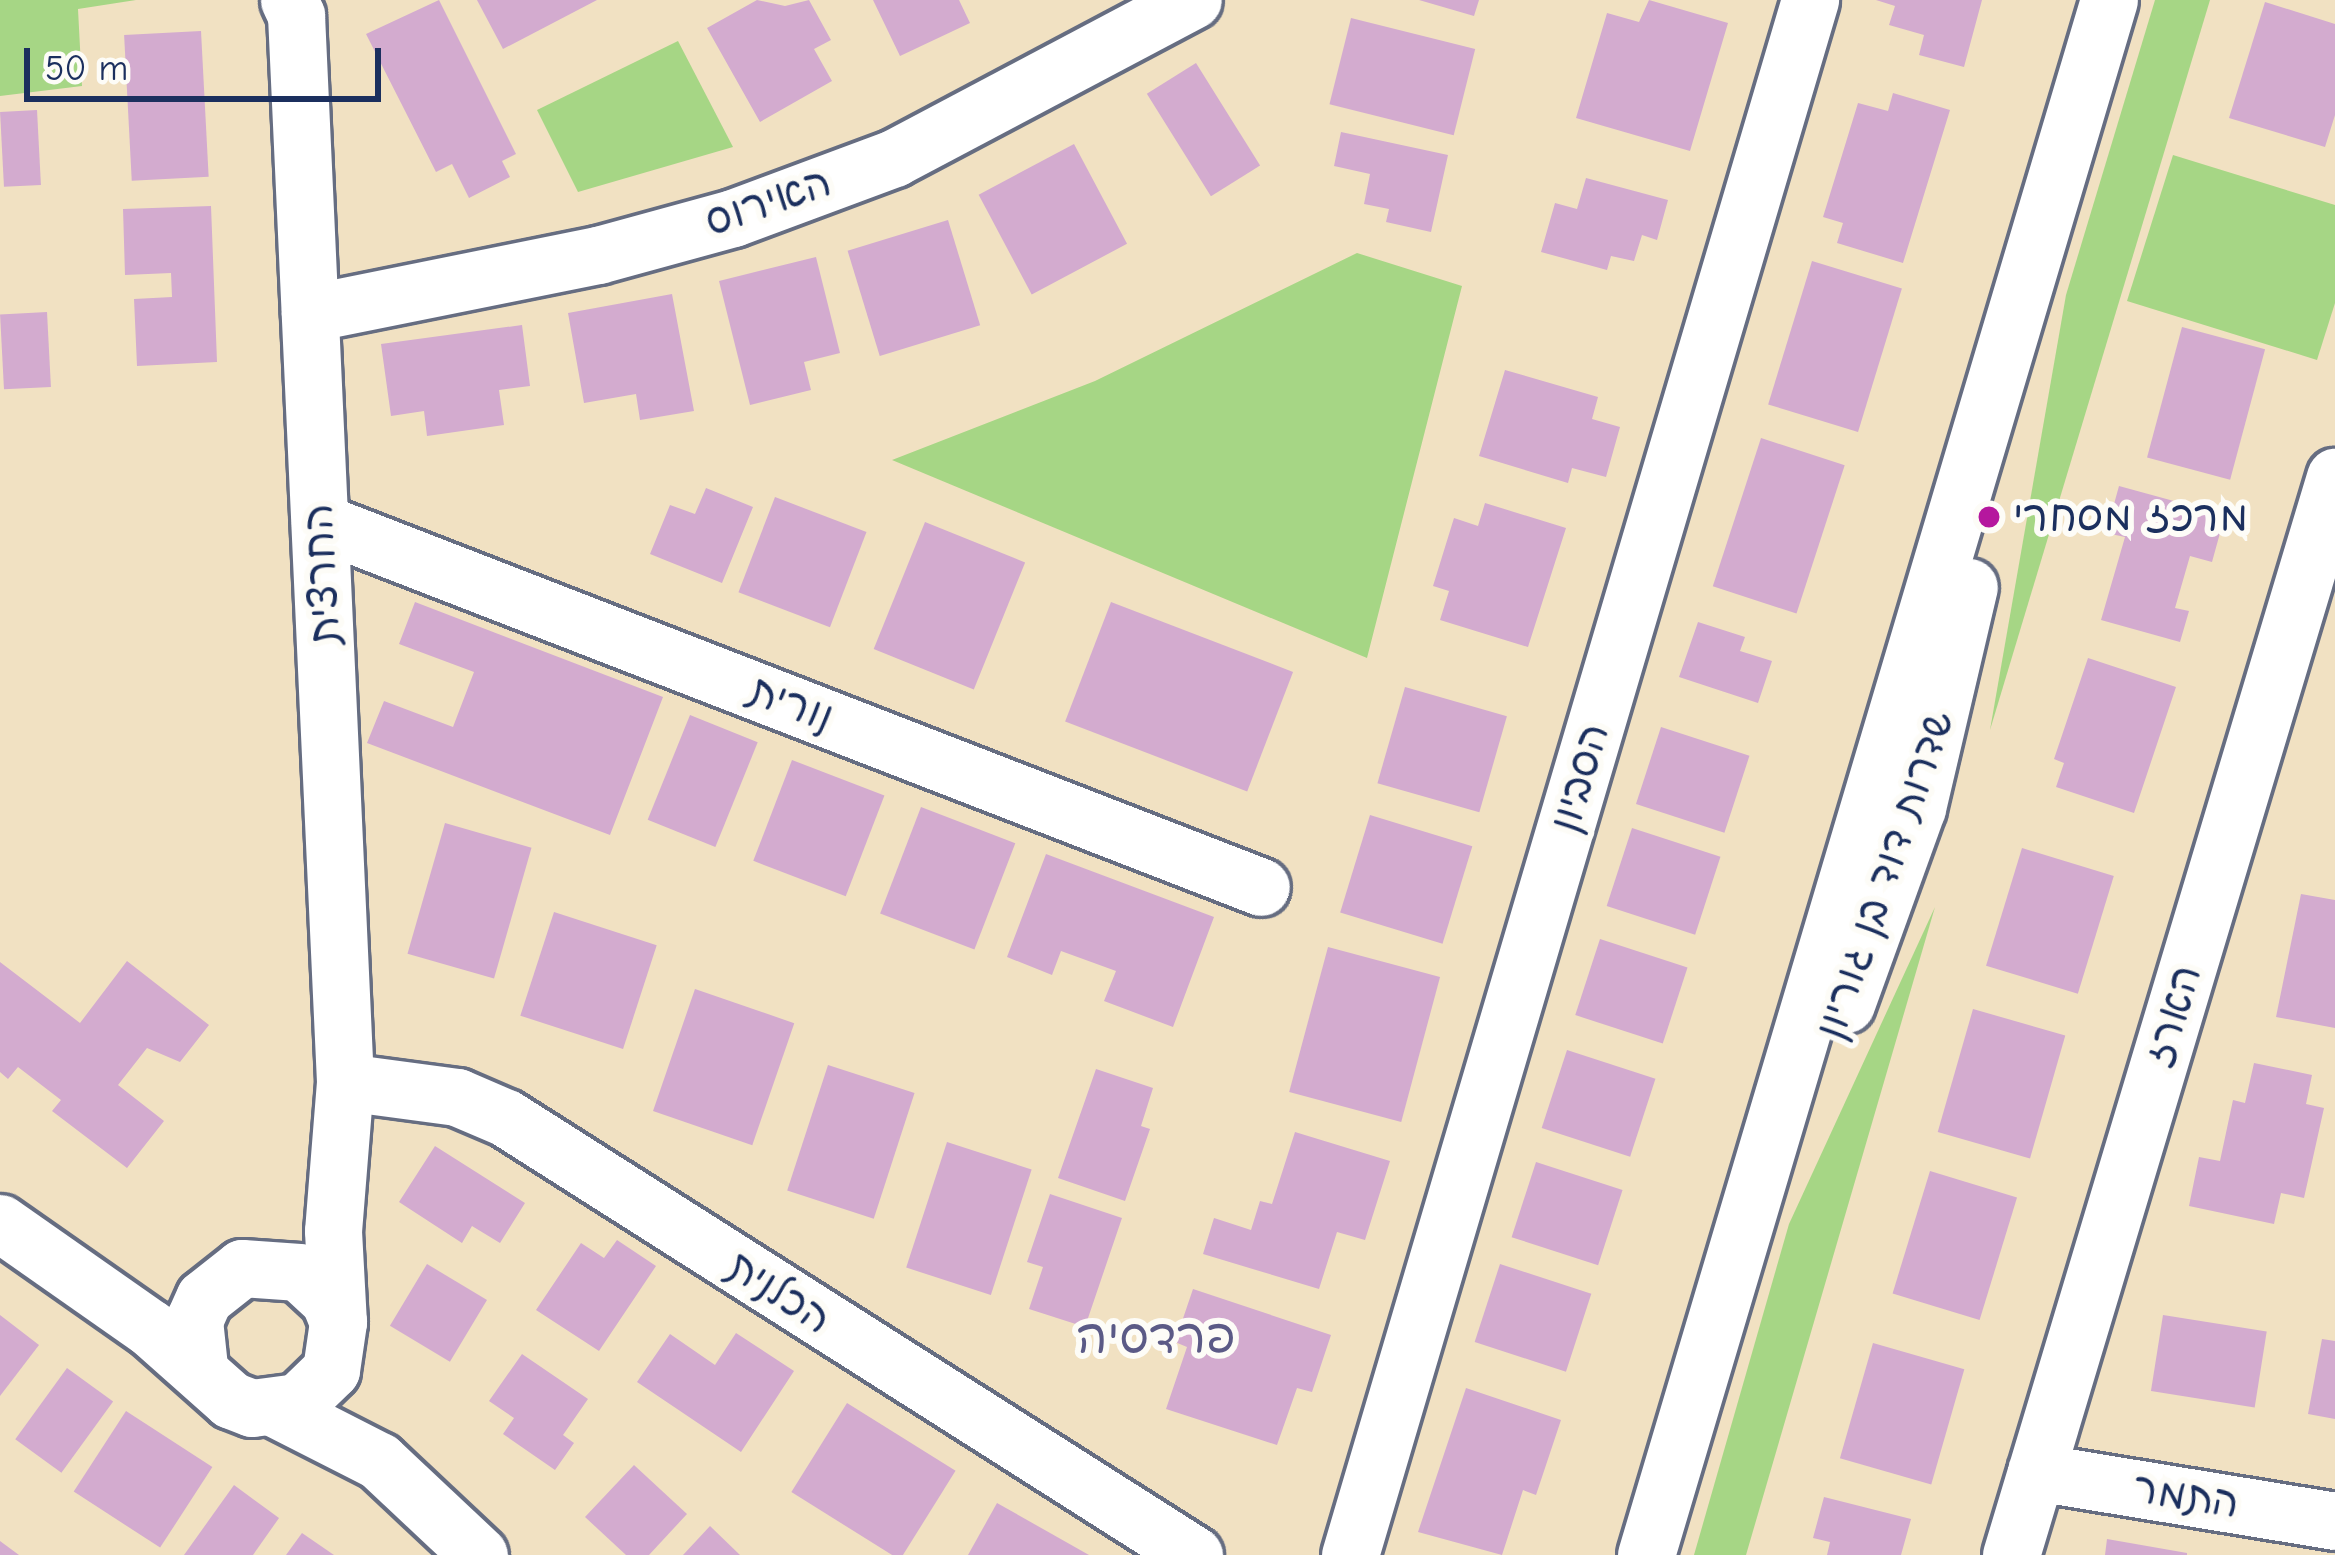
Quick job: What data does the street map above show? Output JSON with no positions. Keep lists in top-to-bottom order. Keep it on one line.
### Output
{"streets":{"street":["האירוס","החרצית","נורית","הסביון","שדרות דוד בן גוריון","הארז","הכלנית","התמר"]},"crossings":[["האירוס","החרצית"],["החרצית","נורית"],["החרצית","הכלנית"],["הארז","התמר"]],"districts":["פרדסיה"],"places":["מרכז מסחרי"],"scale_bar":"50 m"}
